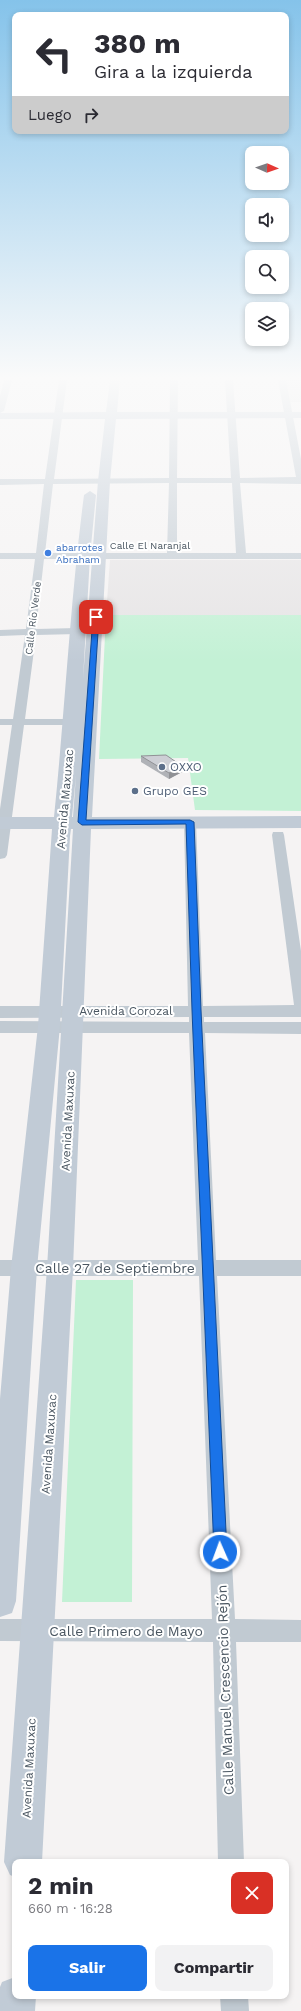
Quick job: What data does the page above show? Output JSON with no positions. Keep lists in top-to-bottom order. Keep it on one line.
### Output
{"streets":{"main road":["Avenida Maxuxac"],"street":["Calle El Naranjal","Calle Río Verde","Avenida Corozal","Calle 27 de Septiembre","Calle Primero de Mayo","Calle Manuel Crescencio Rejón"]},"crossings":[["Calle El Naranjal","Calle Río Verde"],["Calle El Naranjal","Avenida Maxuxac"],["Avenida Maxuxac","Avenida Corozal"],["Avenida Maxuxac","Calle 27 de Septiembre"],["Avenida Maxuxac","Calle Primero de Mayo"],["Avenida Corozal","Calle Manuel Crescencio Rejón"],["Calle 27 de Septiembre","Calle Manuel Crescencio Rejón"],["Calle Primero de Mayo","Calle Manuel Crescencio Rejón"]],"places":["abarrotes Abraham","OXXO","Grupo GES"],"north":"right","page":{"turn":["380 m","Gira a la izquierda"],"then":"Luego","heading":["2 min","660 m · 16:28"],"buttons":["Salir","Compartir"]}}
